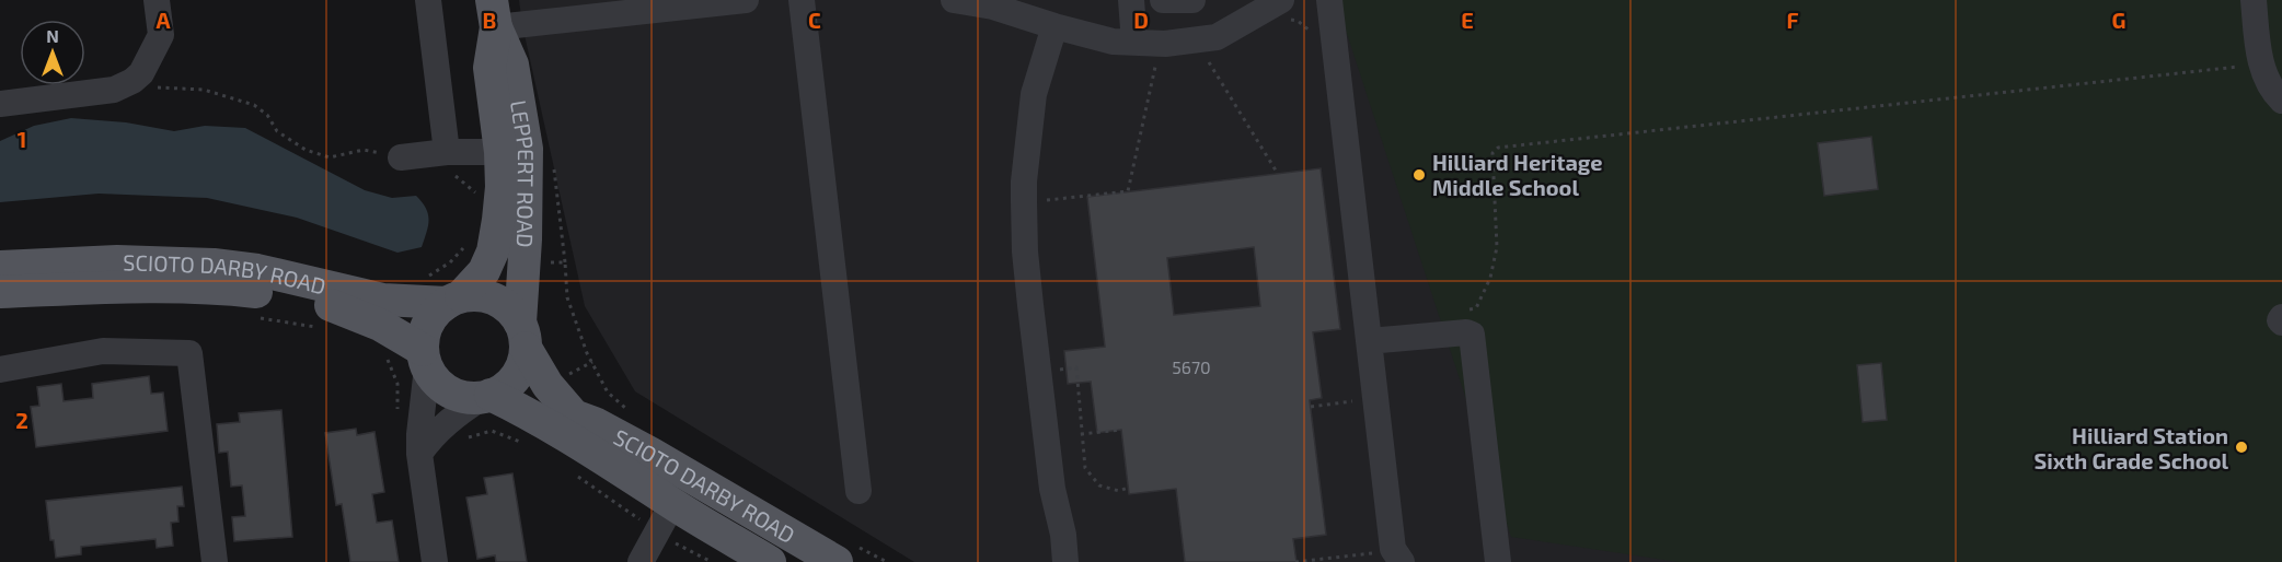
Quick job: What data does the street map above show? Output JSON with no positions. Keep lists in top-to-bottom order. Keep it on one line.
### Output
{"streets":{"main road":["LEPPERT ROAD","SCIOTO DARBY ROAD"]},"crossings":[["LEPPERT ROAD","SCIOTO DARBY ROAD"]],"places":["Hilliard Heritage Middle School","Hilliard Station Sixth Grade School"],"house_numbers":["5670"],"north":"top","grid":{"columns":["A","B","C","D","E","F","G"],"rows":["1","2"]}}
